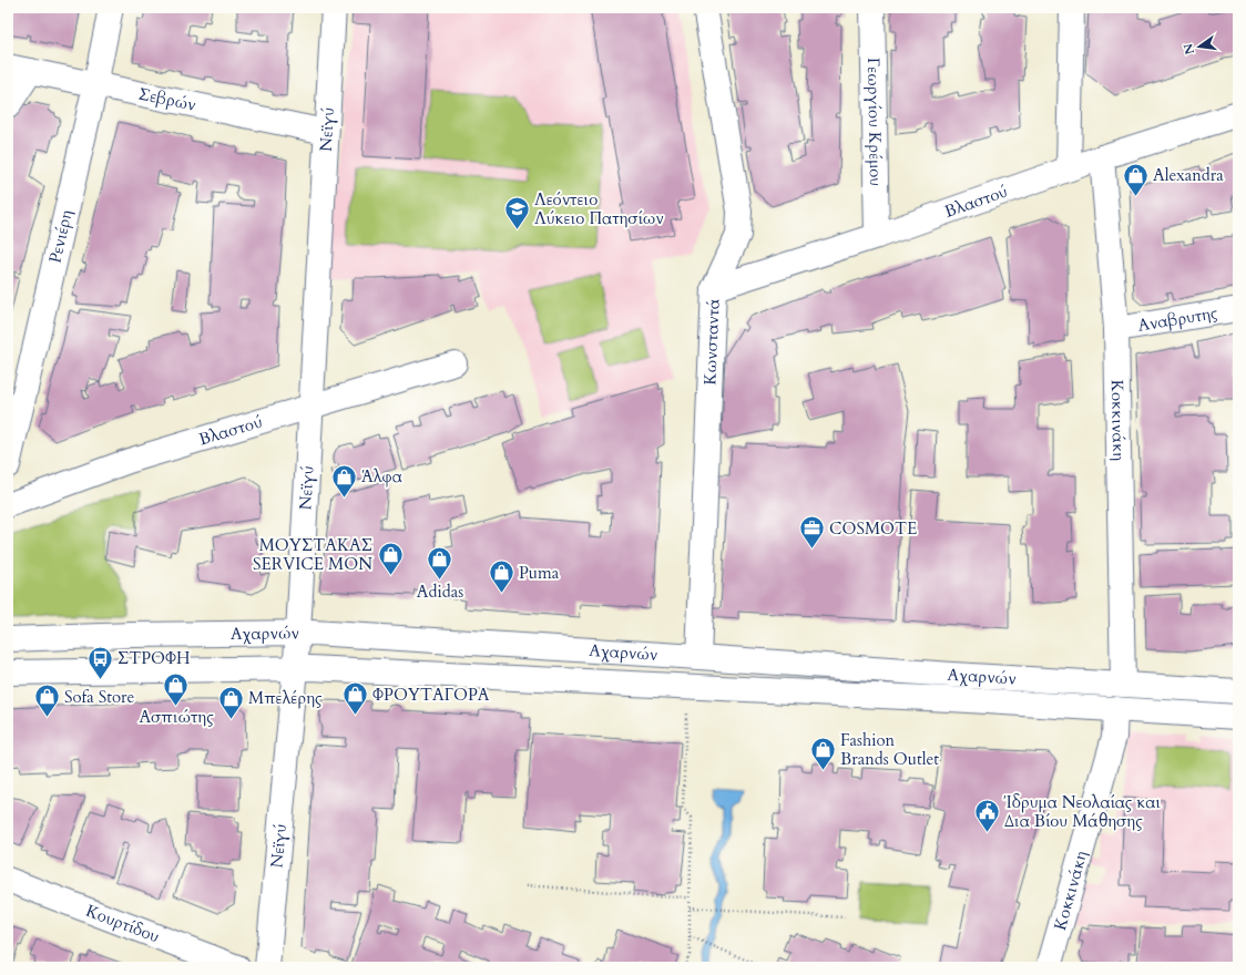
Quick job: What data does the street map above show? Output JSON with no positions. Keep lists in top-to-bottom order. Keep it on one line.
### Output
{"streets":{"street":["Σεβρών","Γεωργίου Κρέμου","Νεϊγύ","Βλαστού","Ρενιέρη","Αναβρυτης","Κωνσταντά","Κοκκινάκη","Αχαρνών","Κουρτίδου"]},"crossings":[["Σεβρών","Νεϊγύ"],["Σεβρών","Ρενιέρη"],["Γεωργίου Κρέμου","Βλαστού"],["Νεϊγύ","Βλαστού"],["Νεϊγύ","Αχαρνών"],["Βλαστού","Κωνσταντά"],["Βλαστού","Κοκκινάκη"],["Αναβρυτης","Κοκκινάκη"],["Κωνσταντά","Αχαρνών"],["Κοκκινάκη","Αχαρνών"]],"places":{"shop":["Alexandra","Άλφα","ΜΟΥΣΤΑΚΑΣ SERVICE ΜΟΝ","Adidas","Puma","Ασπιώτης","ΦΡΟΥΤΑΓΟΡΑ","Sofa Store","Μπελέρης","Fashion Brands Outlet"],"school or university":["Λεόντειο Λύκειο Πατησίων"],"office":["COSMOTE"],"bus stop":["ΣΤΡΟΦΗ"],"public building":["Ίδρυμα Νεολαίας και Δια Βίου Μάθησης"]},"north":"left"}
